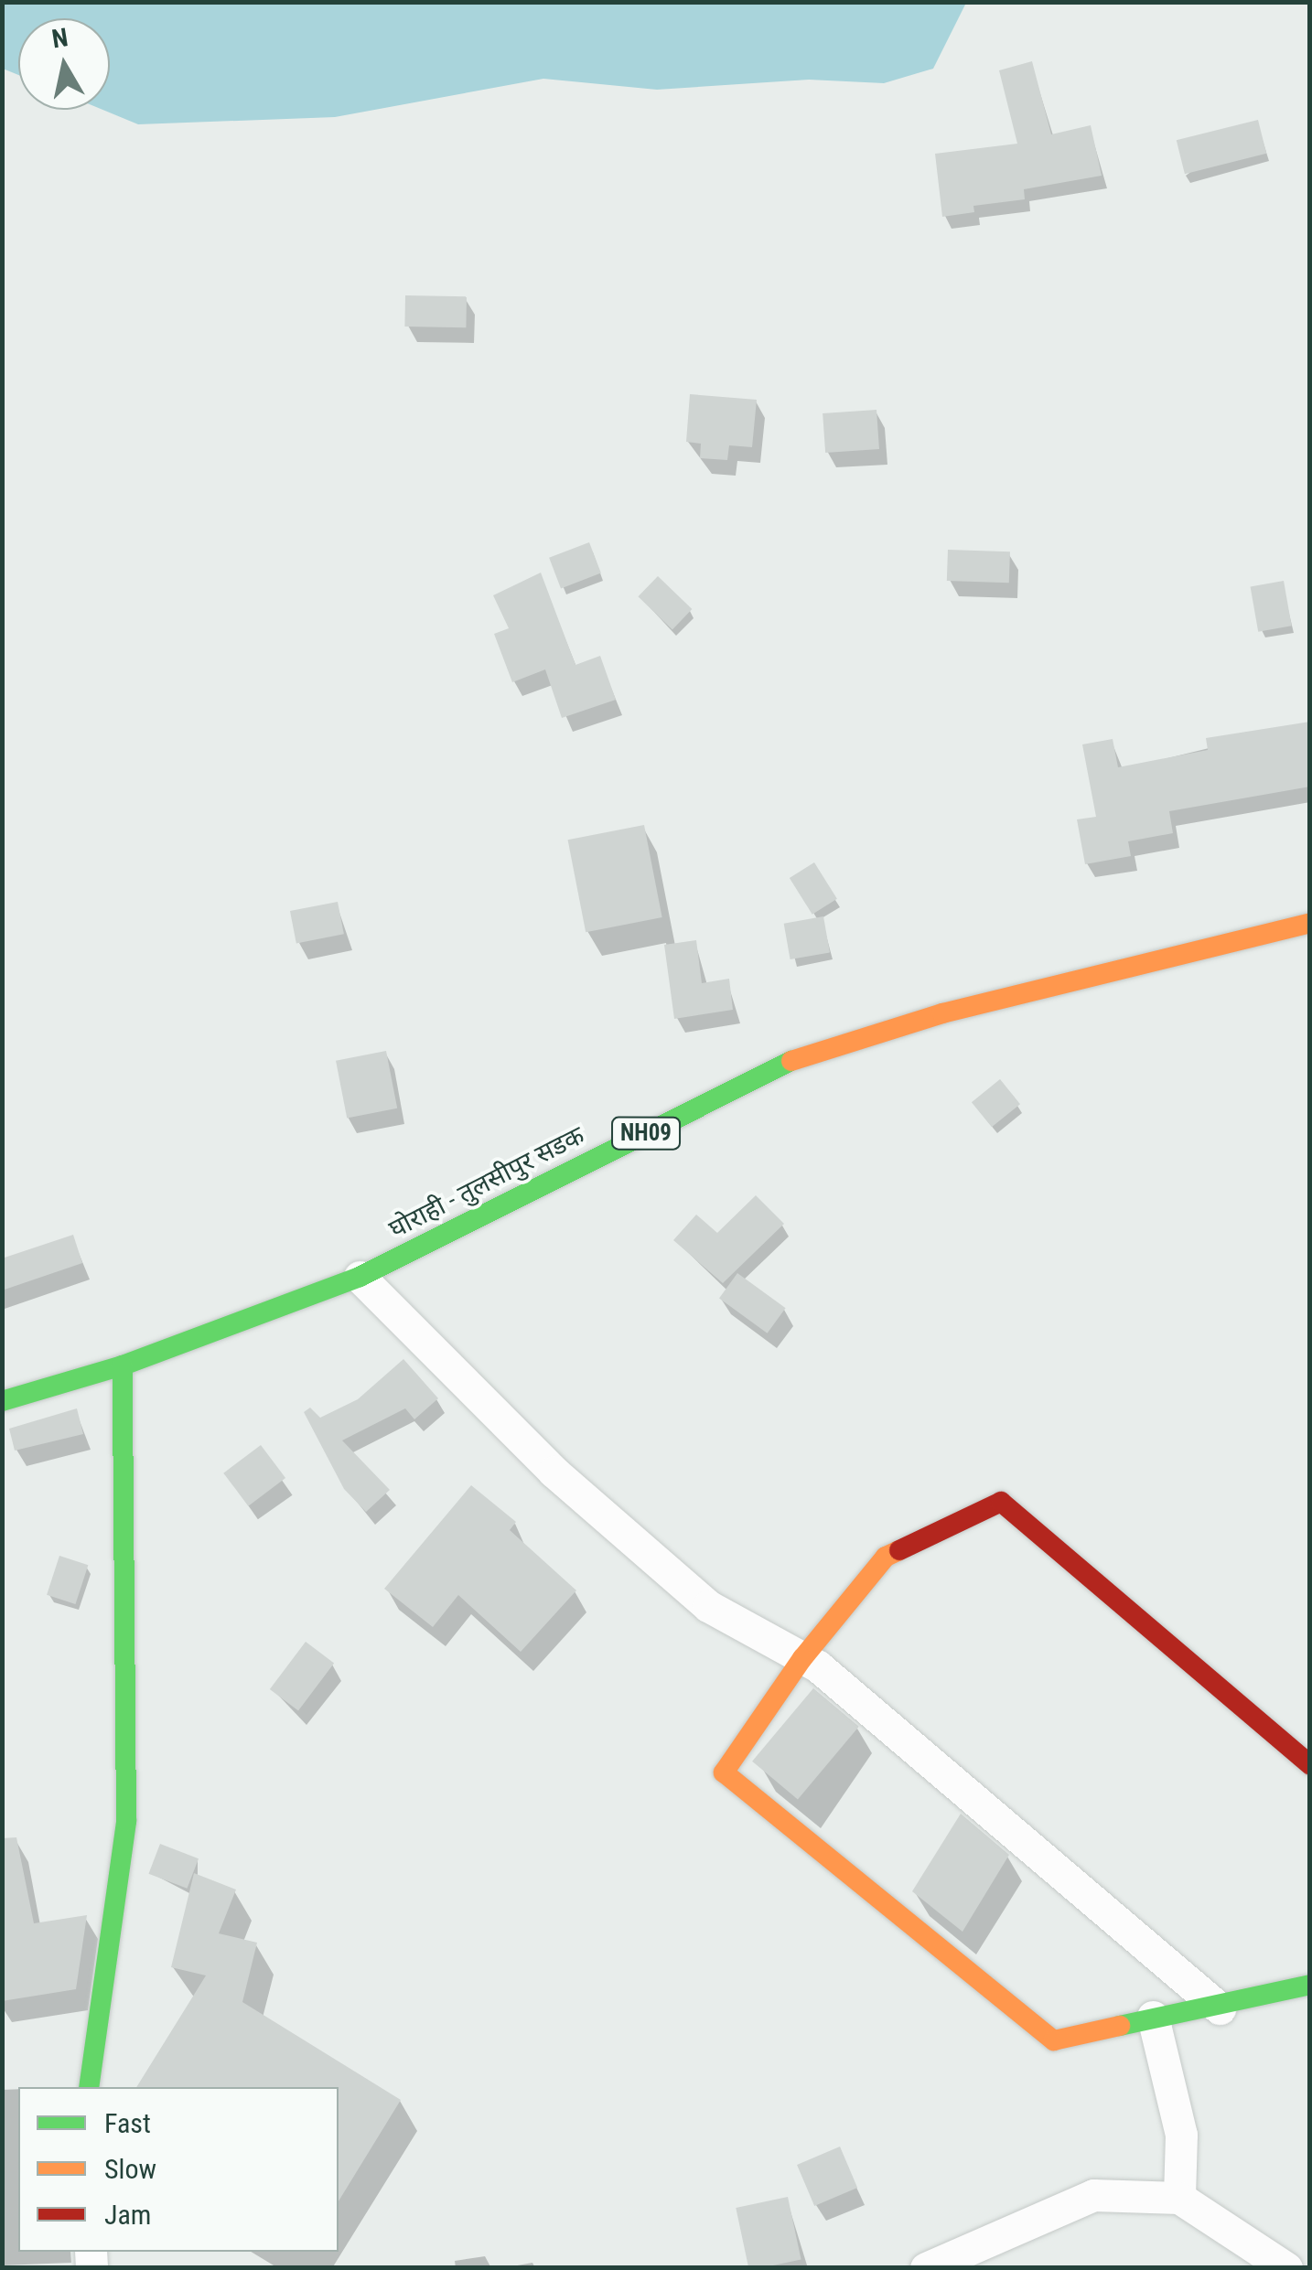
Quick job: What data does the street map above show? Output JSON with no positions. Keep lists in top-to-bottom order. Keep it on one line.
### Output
{"streets":{"street":["NH09","घोराही - तुलसीपुर सडक"]},"legend":["Fast","Slow","Jam"],"north":"top"}
